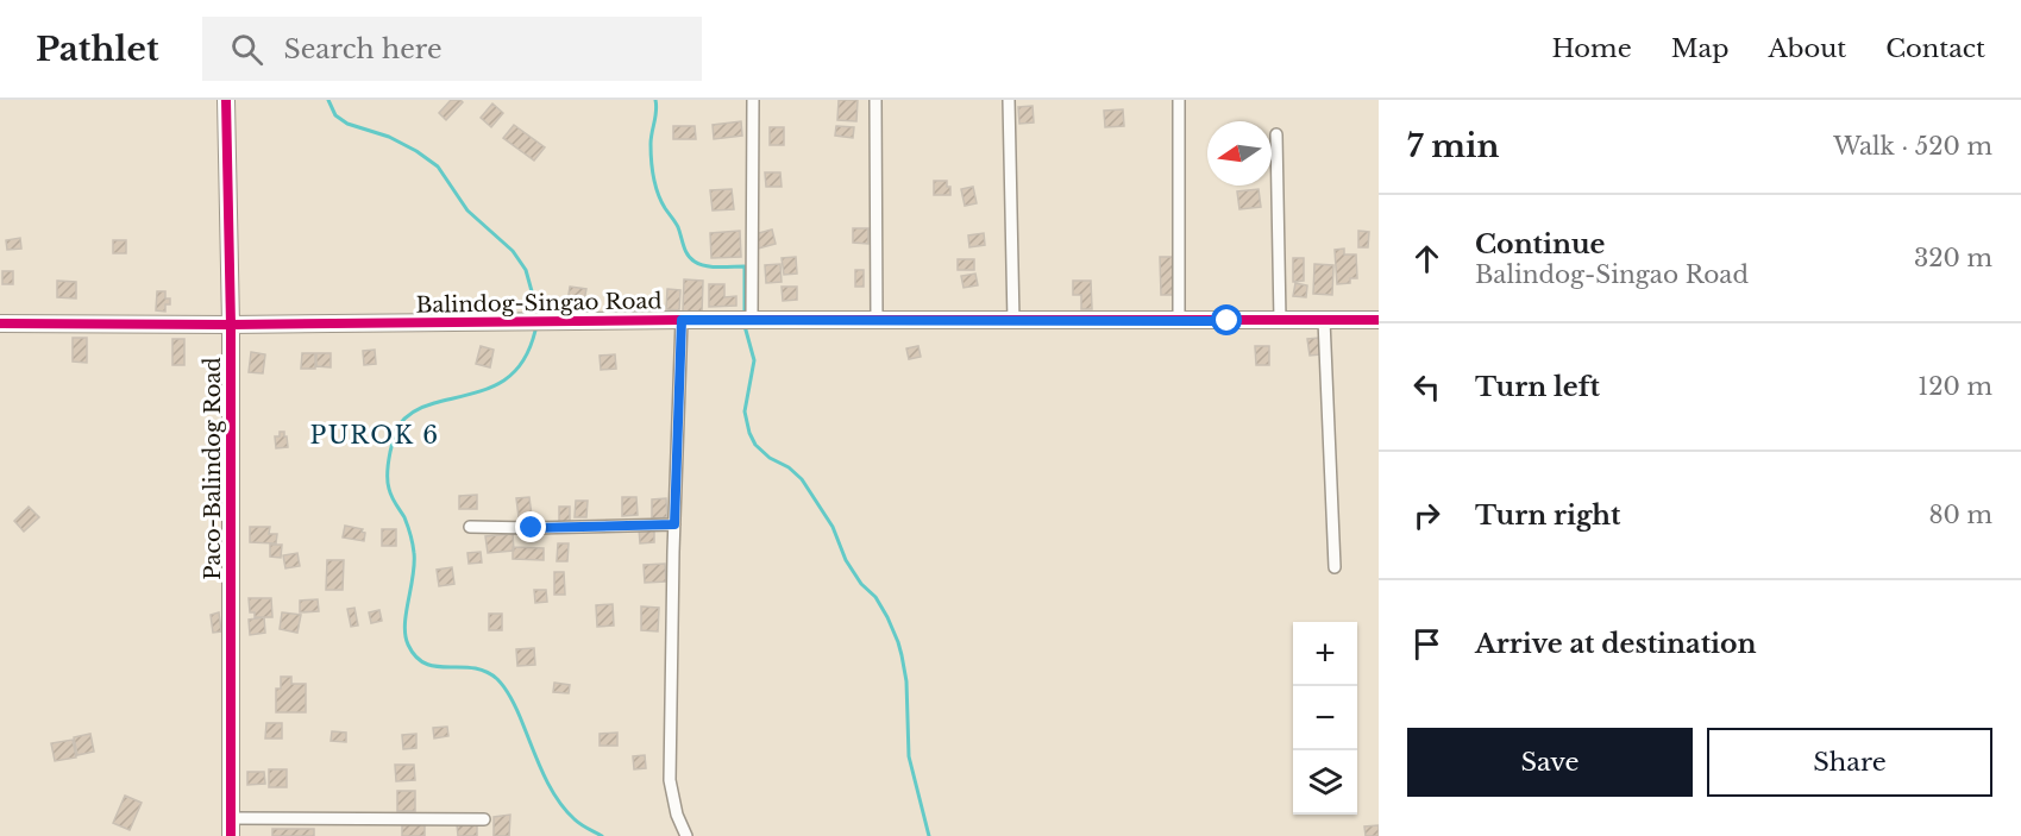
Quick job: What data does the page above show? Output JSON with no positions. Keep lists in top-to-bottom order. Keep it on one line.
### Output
{"streets":{"street":["Balindog-Singao Road","Paco-Balindog Road"]},"crossings":[["Balindog-Singao Road","Paco-Balindog Road"]],"districts":["PUROK 6"],"north":"left","page":{"header":"Pathlet","search":"Search here","nav":["Home","Map","About","Contact"],"heading":["7 min","Walk · 520 m"],"list":[["Continue","Balindog-Singao Road","320 m"],["Turn left","120 m"],["Turn right","80 m"],"Arrive at destination"],"map_buttons":["+","−"],"buttons":["Save","Share"]}}
